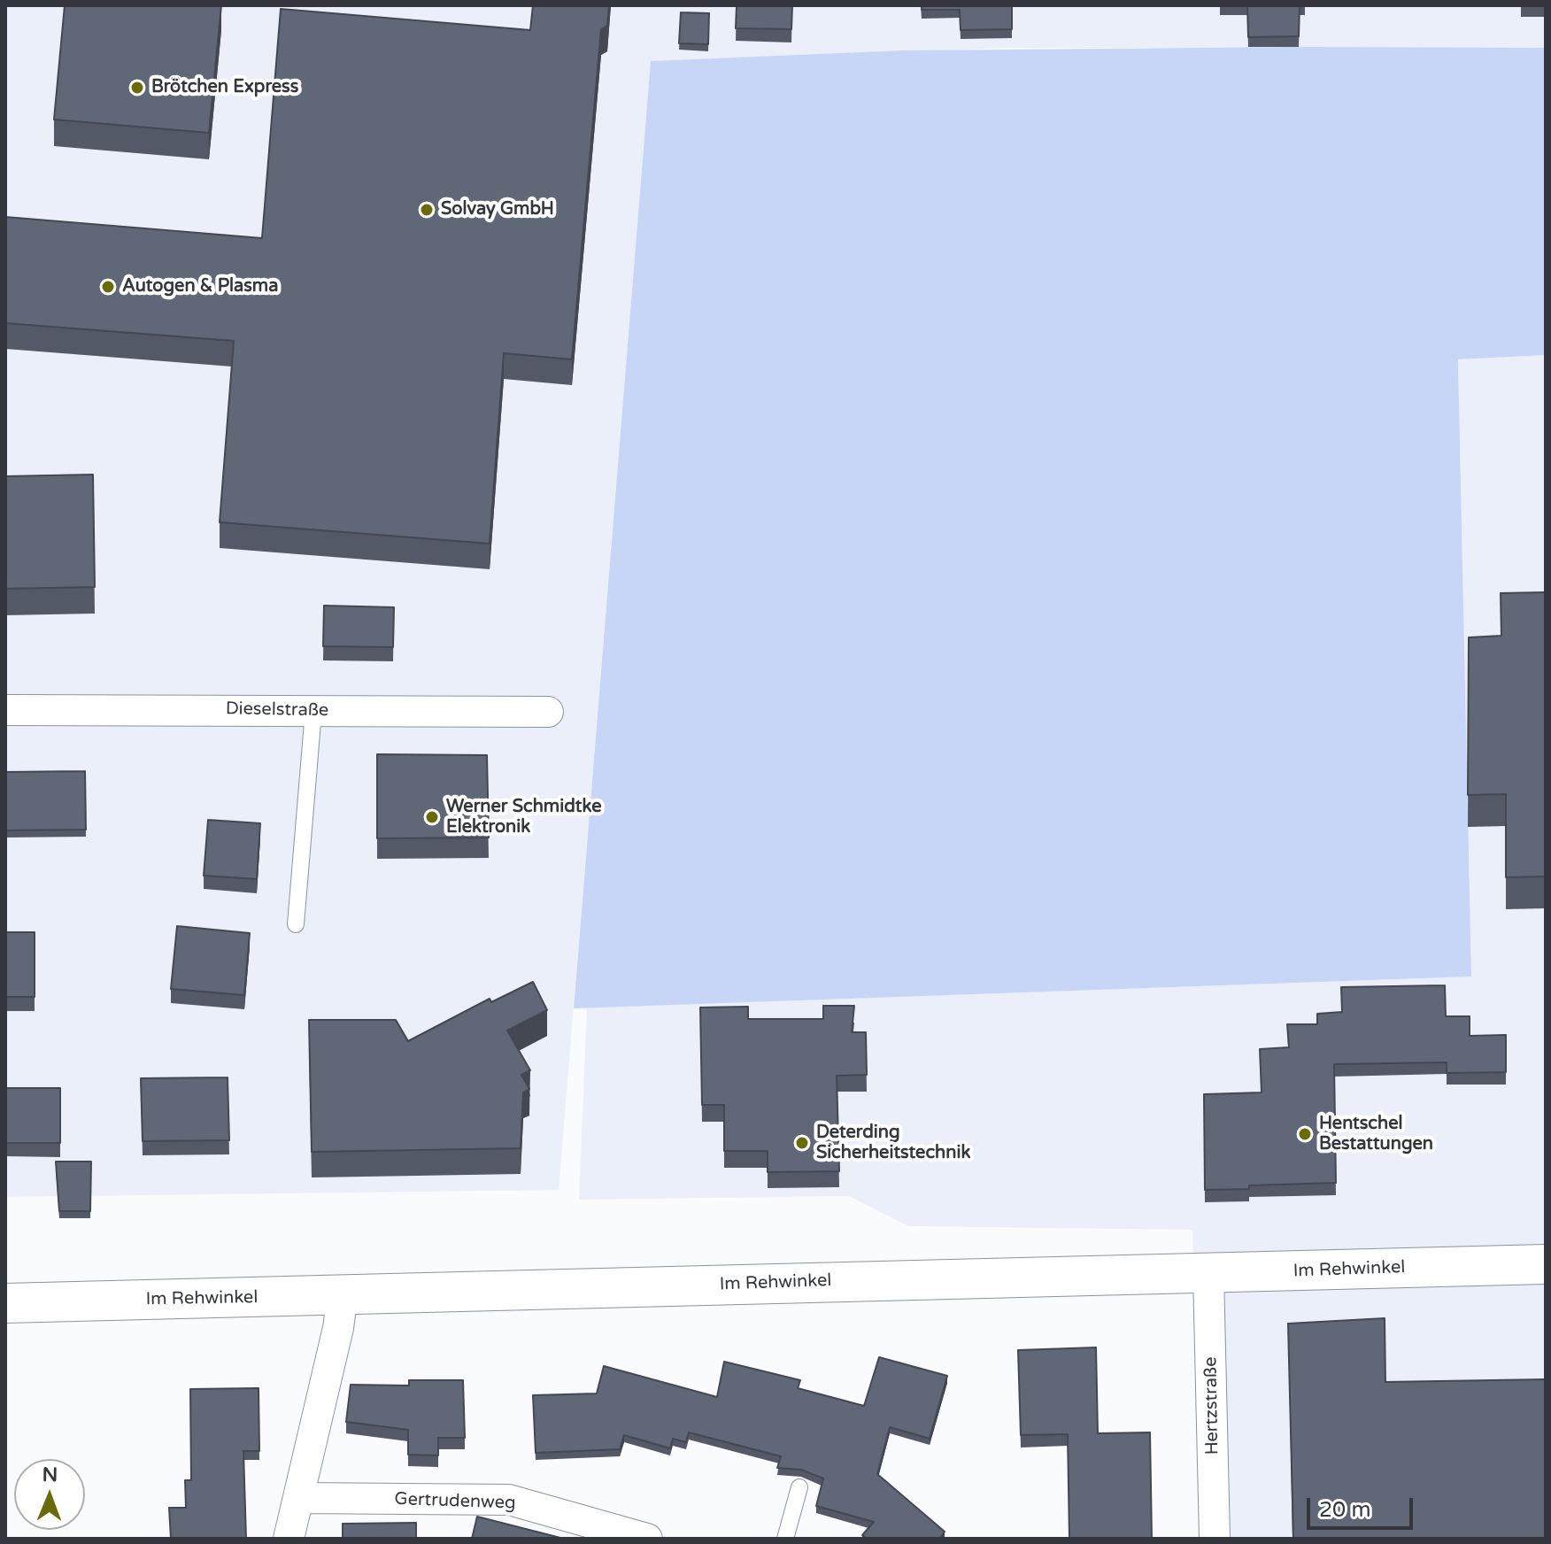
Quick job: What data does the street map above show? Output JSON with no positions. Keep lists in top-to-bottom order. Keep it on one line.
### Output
{"streets":{"street":["Dieselstraße","Im Rehwinkel","Hertzstraße","Gertrudenweg"]},"crossings":[["Im Rehwinkel","Hertzstraße"]],"places":["Brötchen Express","Solvay GmbH","Autogen & Plasma","Werner Schmidtke Elektronik","Hentschel Bestattungen","Deterding Sicherheitstechnik"],"scale_bar":"20 m","north":"top"}
